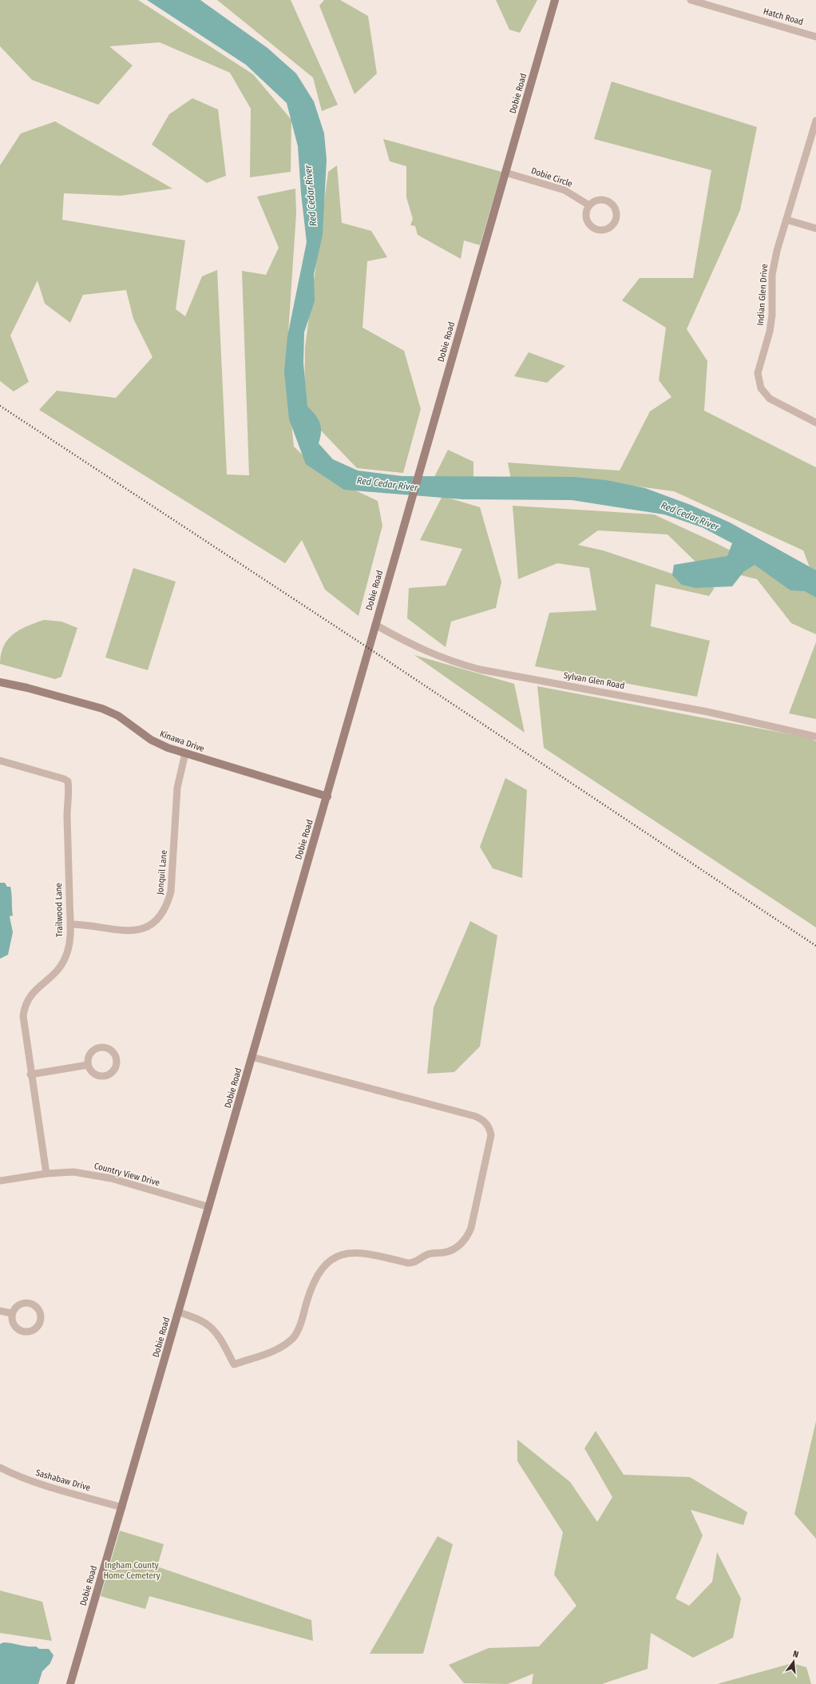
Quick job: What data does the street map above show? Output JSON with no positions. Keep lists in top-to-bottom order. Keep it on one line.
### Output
{"streets":{"street":["Hatch Road","Dobie Road","Dobie Circle","Indian Glen Drive","Sylvan Glen Road","Kinawa Drive","Jonquil Lane","Trailwood Lane","Country View Drive","Sashabaw Drive"]},"crossings":[["Dobie Road","Dobie Circle"],["Dobie Road","Sylvan Glen Road"],["Dobie Road","Kinawa Drive"],["Dobie Road","Country View Drive"],["Dobie Road","Sashabaw Drive"],["Kinawa Drive","Jonquil Lane"],["Jonquil Lane","Trailwood Lane"],["Trailwood Lane","Country View Drive"]],"water":["Red Cedar River"],"parks":["Ingham County Home Cemetery"],"north":"top"}
